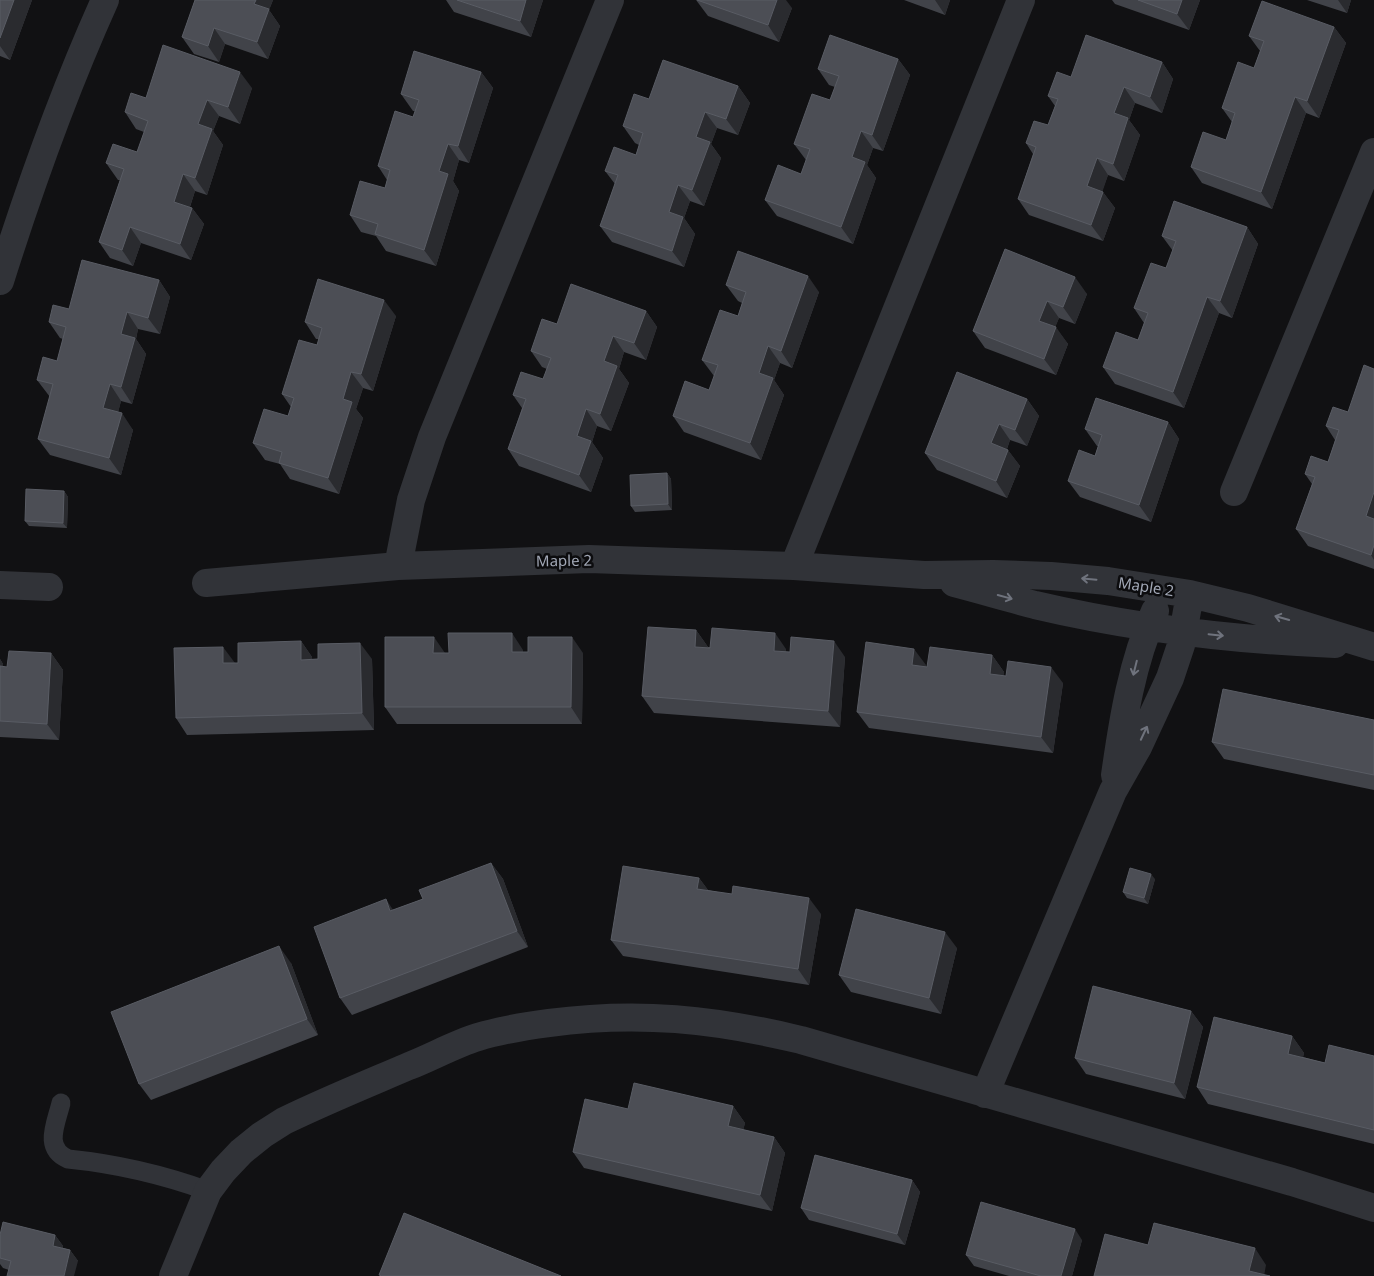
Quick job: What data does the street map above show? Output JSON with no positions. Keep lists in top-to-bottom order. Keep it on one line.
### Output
{"streets":{"street":["Maple 2"]}}
